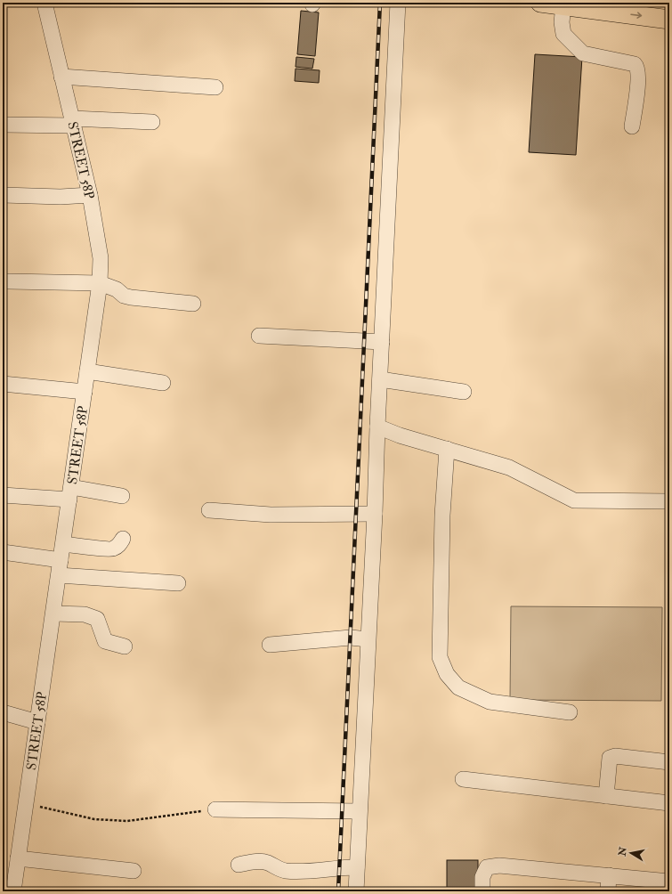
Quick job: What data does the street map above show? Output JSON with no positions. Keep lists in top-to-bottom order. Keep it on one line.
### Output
{"streets":{"street":["STREET 58P"]},"north":"left"}
